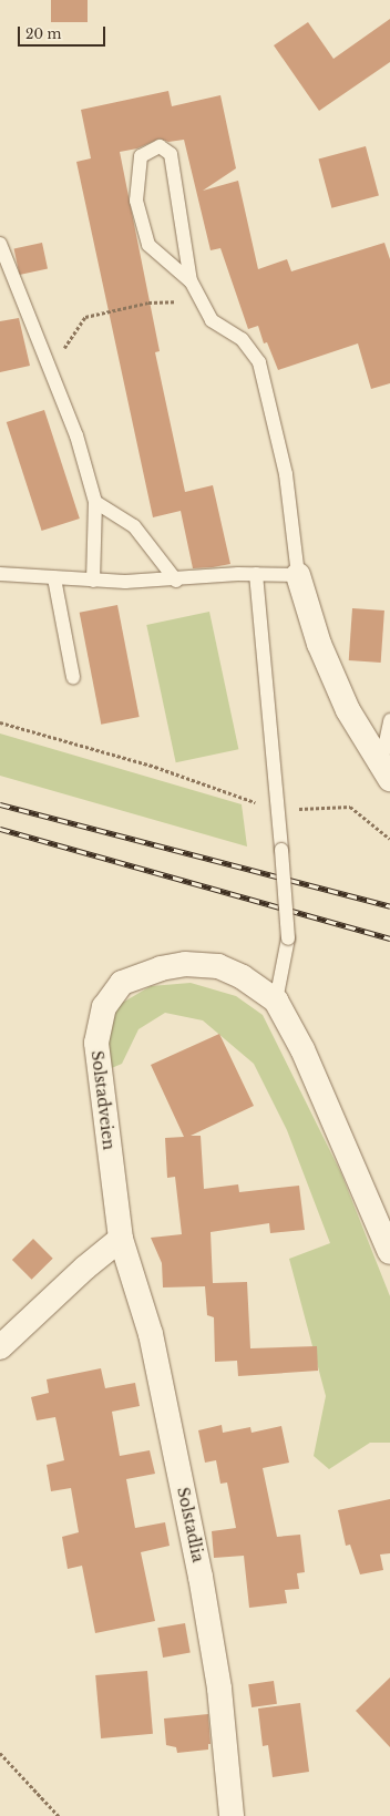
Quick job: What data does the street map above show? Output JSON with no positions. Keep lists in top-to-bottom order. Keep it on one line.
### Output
{"streets":{"street":["Solstadveien","Solstadlia"]},"crossings":[["Solstadveien","Solstadlia"]],"scale_bar":"20 m"}
